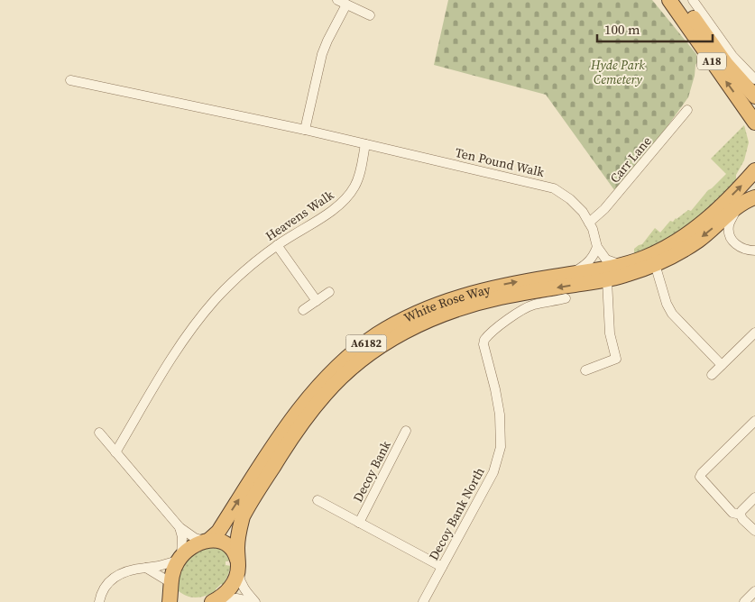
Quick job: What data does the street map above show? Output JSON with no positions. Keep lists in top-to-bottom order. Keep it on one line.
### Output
{"streets":{"highway":["A18","White Rose Way","A6182"],"street":["Carr Lane","Ten Pound Walk","Heavens Walk","Decoy Bank","Decoy Bank North"]},"crossings":[["Carr Lane","Ten Pound Walk"],["Ten Pound Walk","Heavens Walk"],["Ten Pound Walk","White Rose Way"],["Decoy Bank","Decoy Bank North"]],"parks":["Hyde Park Cemetery"],"scale_bar":"100 m"}
